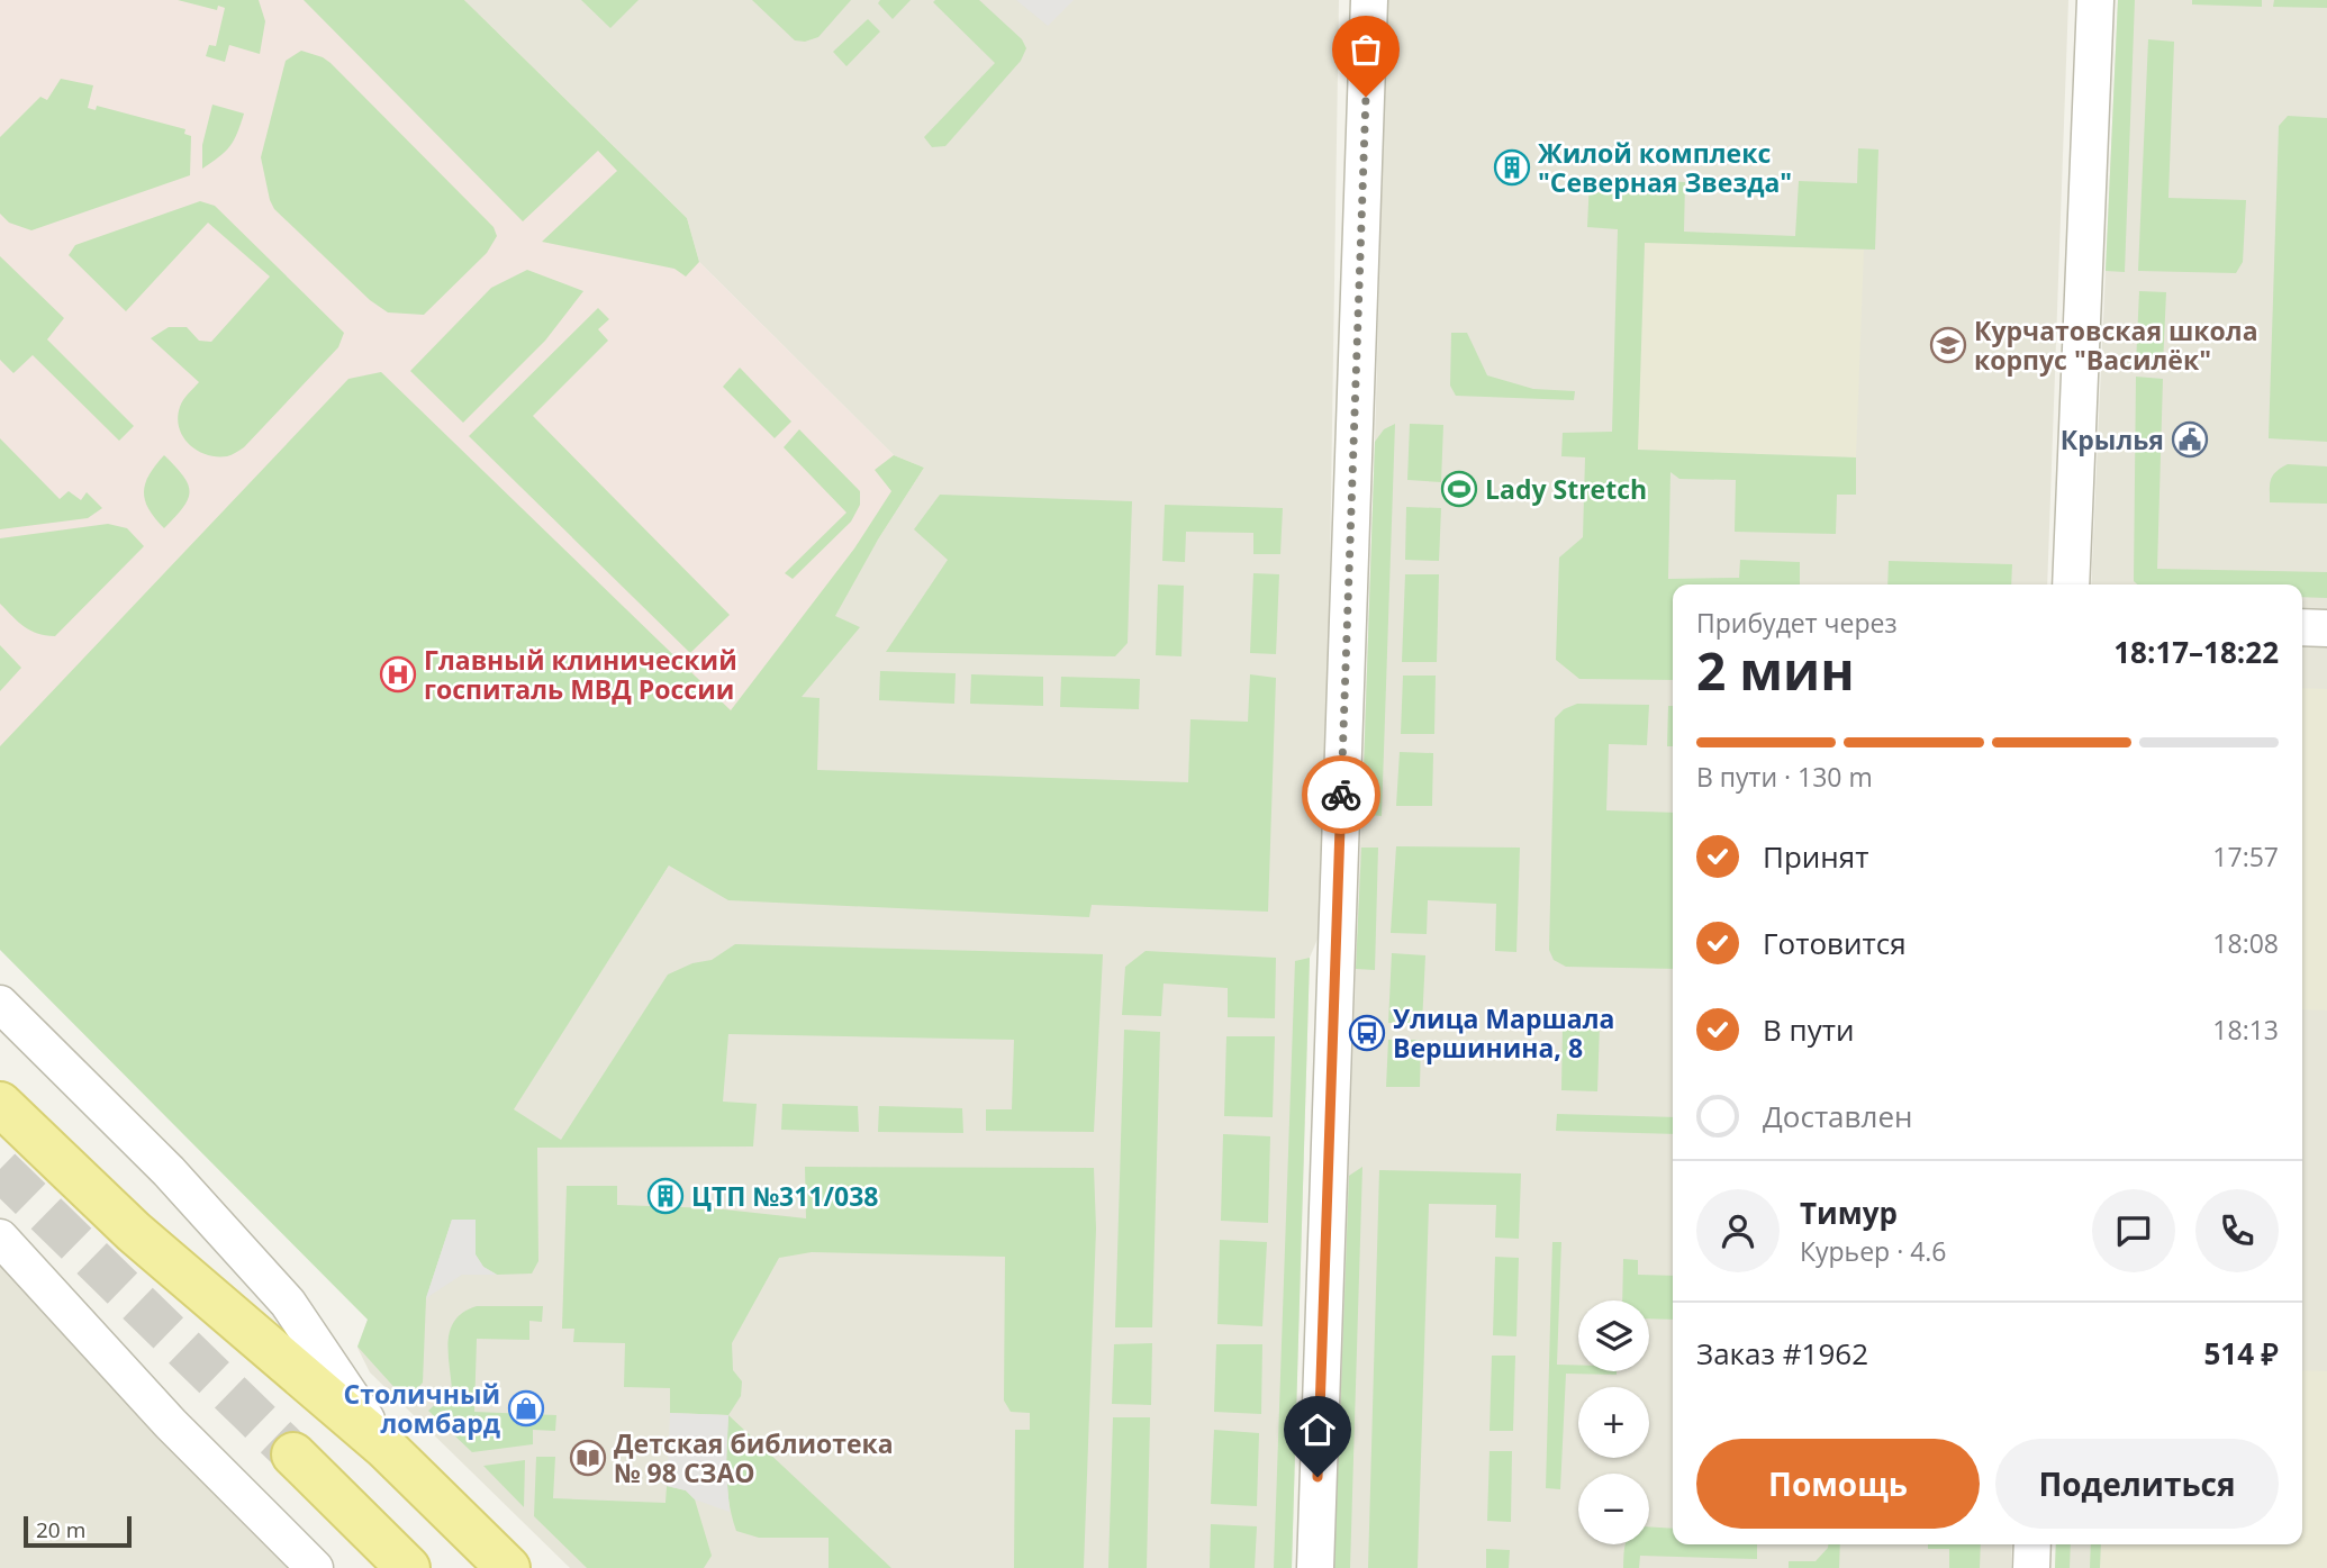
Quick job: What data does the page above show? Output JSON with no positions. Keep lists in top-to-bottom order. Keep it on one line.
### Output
{"places":{"building":["Жилой комплекс \"Северная Звезда\"","ЦТП №311/038"],"school or university":["Курчатовская школа корпус \"Василёк\""],"public building":["Крылья"],"sports":["Lady Stretch"],"hospital":["Главный клинический госпиталь МВД России"],"bus stop":["Улица Маршала Вершинина, 8"],"shop":["Столичный ломбард"],"library":["Детская библиотека № 98 СЗАО"]},"scale_bar":"20 m","page":{"heading":["2 мин","Прибудет через","18:17–18:22"],"panel":["Тимур","Курьер · 4.6","Заказ #1962","514 ₽"],"bar":"В пути · 130 m","list":[["Принят","17:57"],["Готовится","18:08"],["В пути","18:13"],"Доставлен"],"map_buttons":["+","−"],"buttons":["Помощь","Поделиться"],"scale":"20 m"}}
